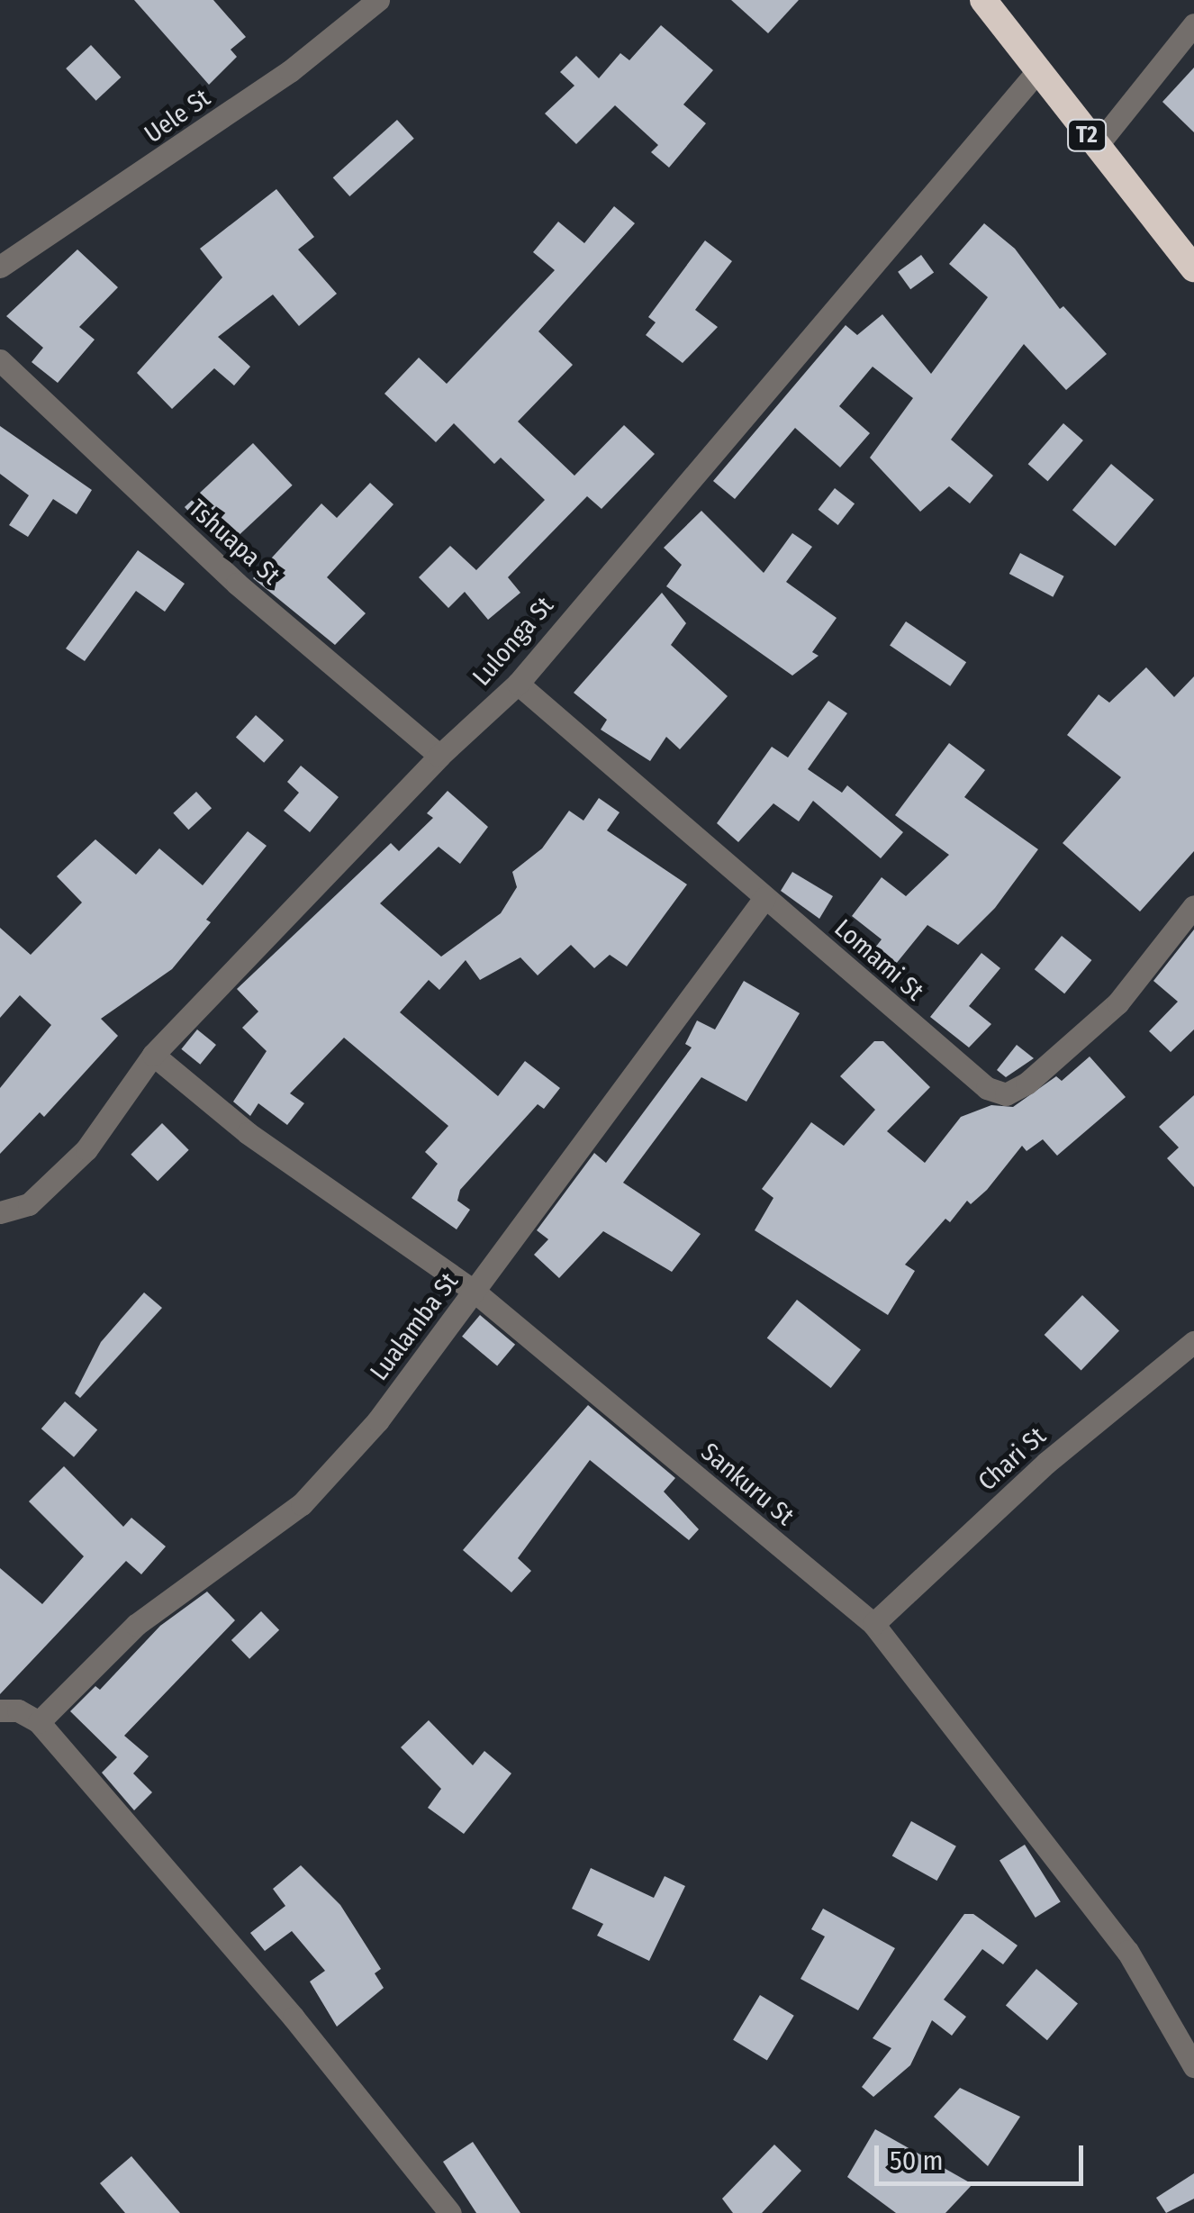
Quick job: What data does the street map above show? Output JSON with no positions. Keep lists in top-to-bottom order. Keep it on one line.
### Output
{"streets":{"highway":["T2"],"street":["Uele St","Tshuapa St","Lulonga St","Lomami St","Lualamba St","Chari St","Sankuru St"]},"crossings":[["T2","Lulonga St"],["Tshuapa St","Lulonga St"],["Lulonga St","Lomami St"],["Lulonga St","Sankuru St"],["Lomami St","Lualamba St"],["Lualamba St","Sankuru St"],["Chari St","Sankuru St"]],"scale_bar":"50 m"}
